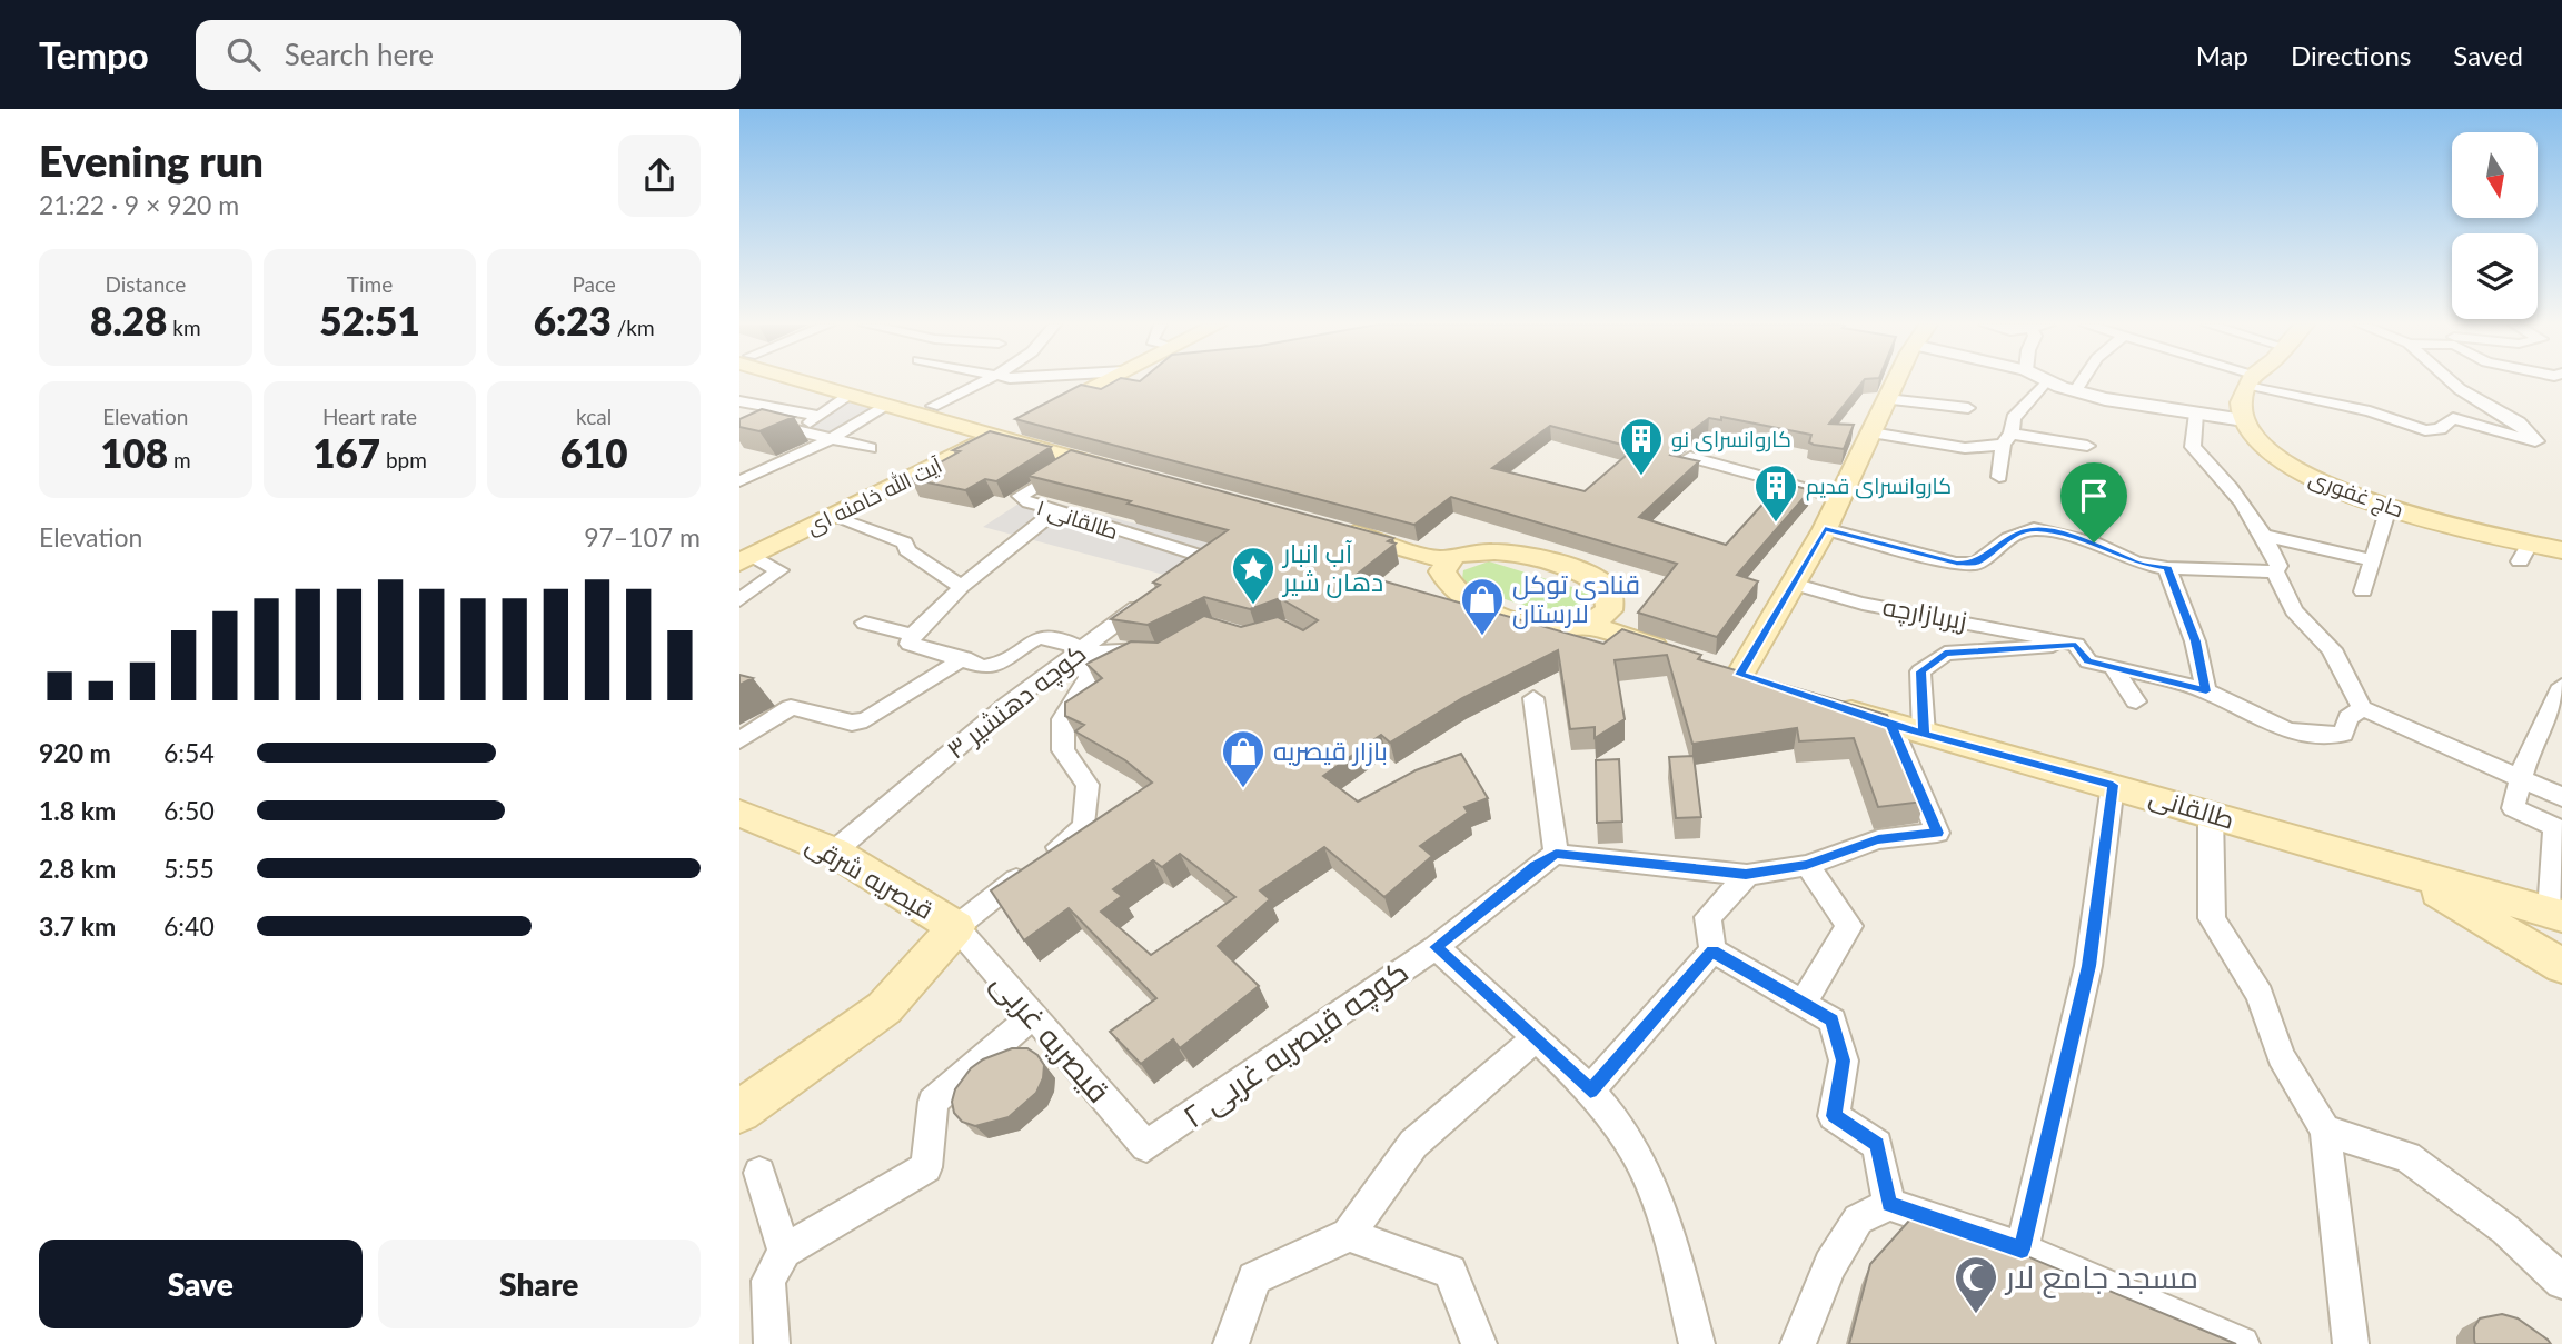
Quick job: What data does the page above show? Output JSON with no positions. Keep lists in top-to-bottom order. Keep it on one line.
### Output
{"streets":{"main road":["حاج غفوری","آیت الله خامنه ای","طالقانی","قیصریه شرقی"],"street":["طالقانی ۱","زیربازارچه","کوچه دهنشیر ۳","قیصریه غربی","کوچه قیصریه غربی ۲"]},"crossings":[["کوچه دهنشیر ۳","قیصریه شرقی"],["قیصریه شرقی","قیصریه غربی"],["قیصریه غربی","کوچه قیصریه غربی ۲"]],"places":{"building":["کاروانسرای نو","کاروانسرای قدیم"],"place":["آب انبار دهان شیر"],"shop":["قنادی توکل لارستان","بازار قیصریه"],"mosque":["مسجد جامع لار"]},"north":"bottom","page":{"header":"Tempo","search":"Search here","nav":["Map","Directions","Saved"],"heading":["Evening run","21:22 · 9 × 920 m"],"stats":[["Distance","8.28 km"],["Time","52:51"],["Pace","6:23 /km"],["Elevation","108 m"],["Heart rate","167 bpm"],["kcal","610"]],"chart":["Elevation","97–107 m"],"list":[{"name":"920 m","note":"6:54"},{"name":"1.8 km","note":"6:50"},{"name":"2.8 km","note":"5:55"},{"name":"3.7 km","note":"6:40"}],"buttons":["Save","Share"]}}
